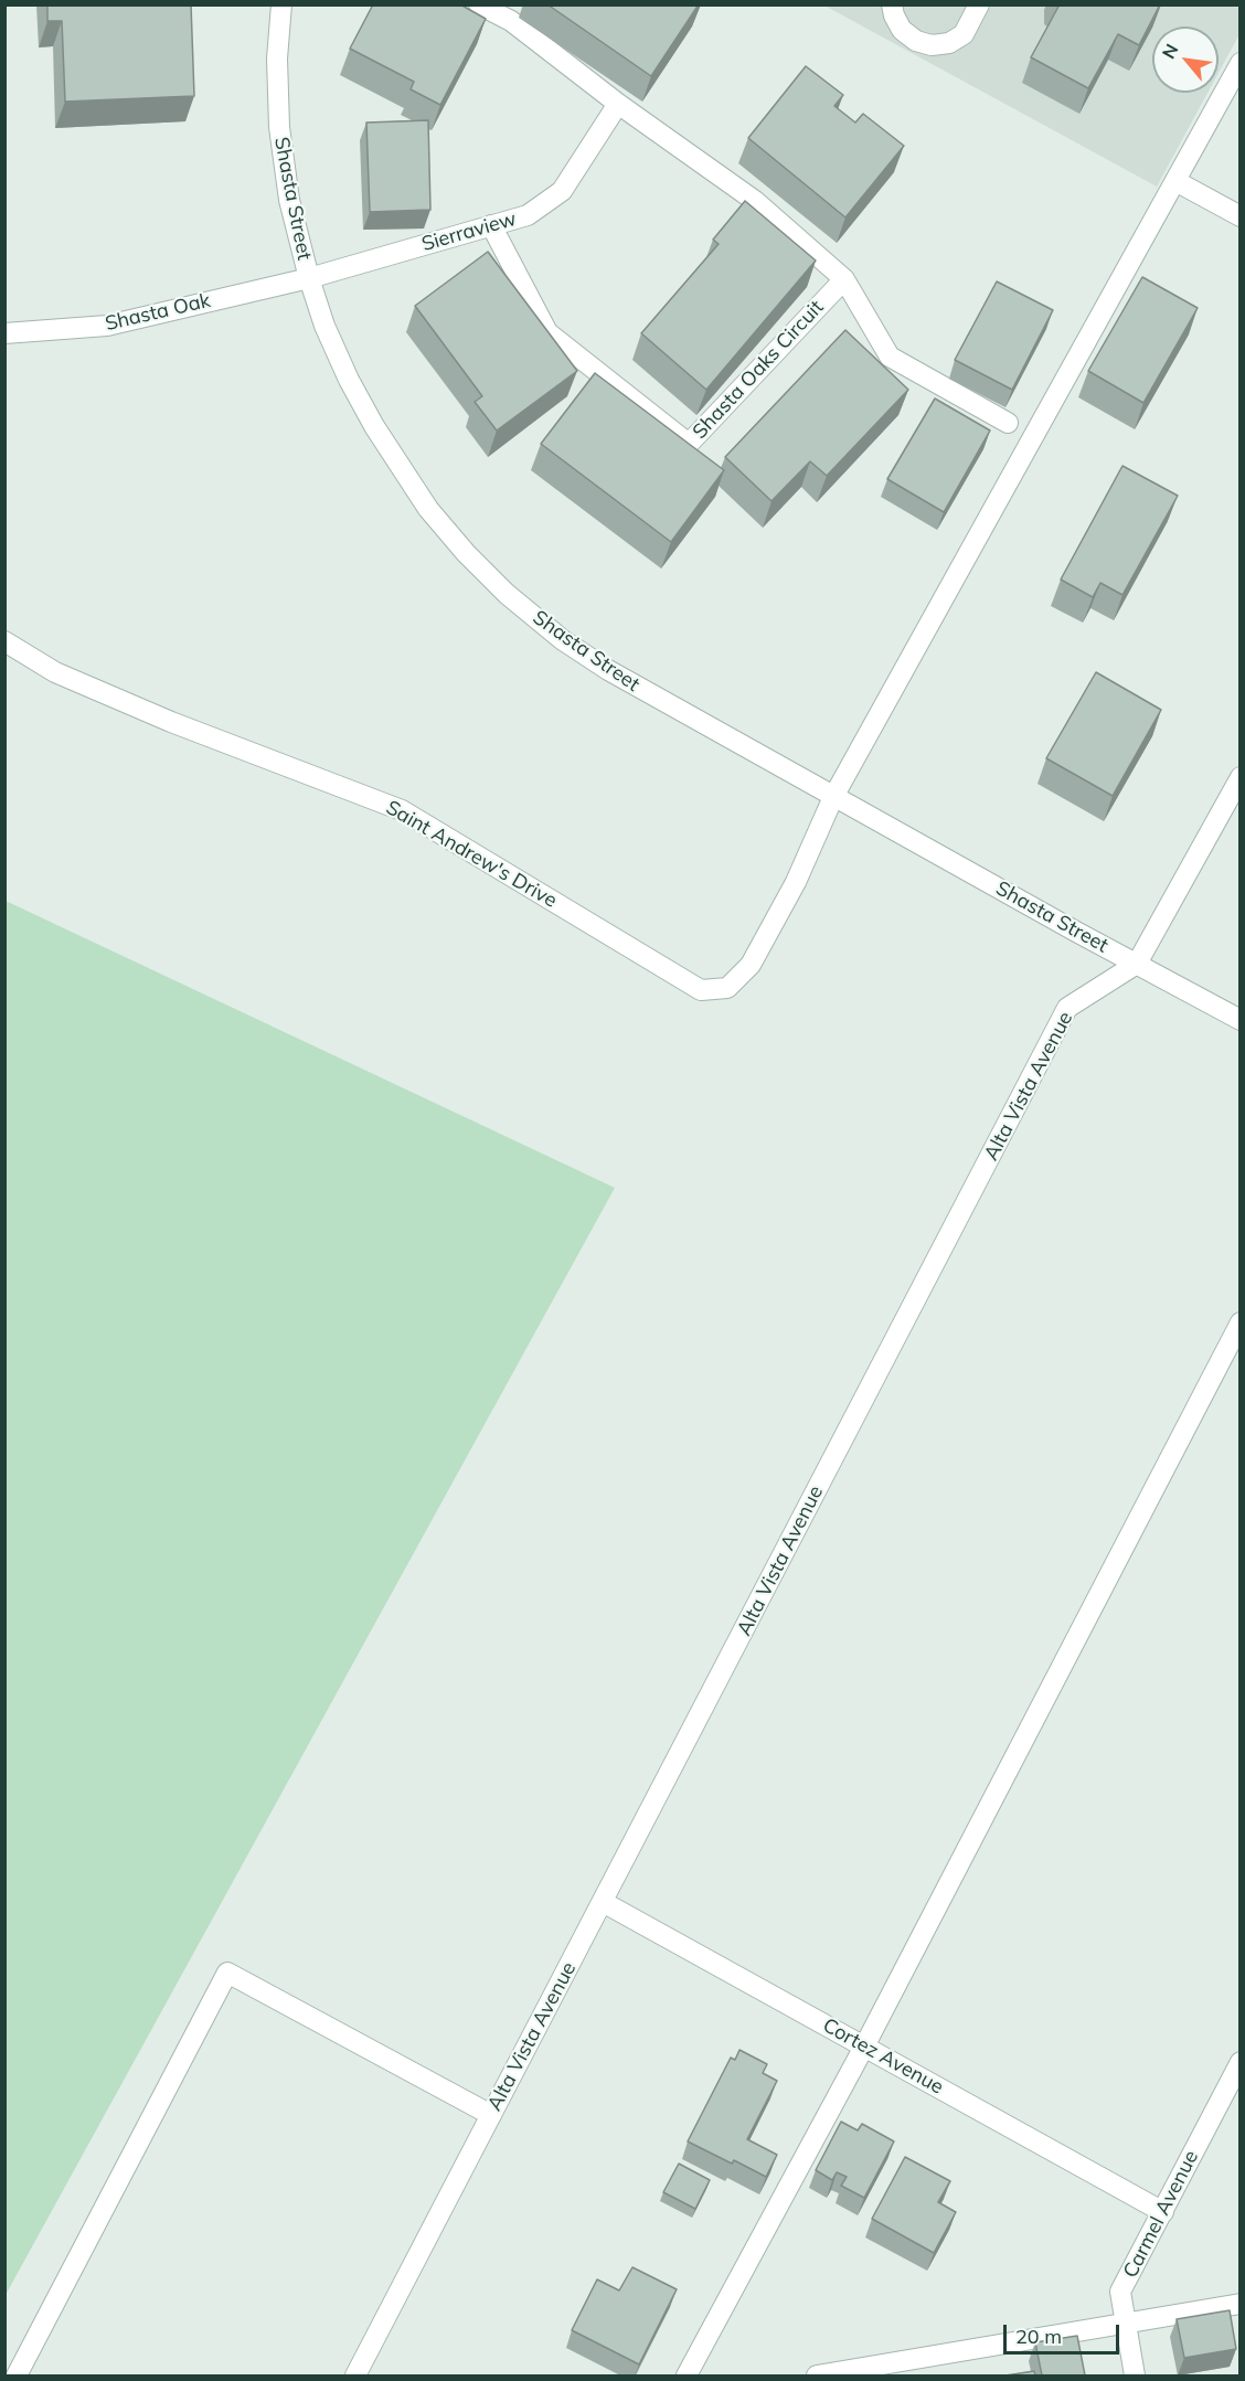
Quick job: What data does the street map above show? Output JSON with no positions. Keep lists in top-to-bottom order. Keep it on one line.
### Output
{"streets":{"street":["Shasta Street","Sierraview","Shasta Oak","Shasta Oaks Circuit","Saint Andrew's Drive","Alta Vista Avenue","Cortez Avenue","Carmel Avenue"]},"crossings":[["Shasta Street","Sierraview"],["Shasta Street","Shasta Oak"],["Shasta Street","Saint Andrew's Drive"],["Shasta Street","Alta Vista Avenue"],["Sierraview","Shasta Oak"],["Sierraview","Shasta Oaks Circuit"],["Alta Vista Avenue","Cortez Avenue"],["Cortez Avenue","Carmel Avenue"]],"scale_bar":"20 m","north":"top left"}
